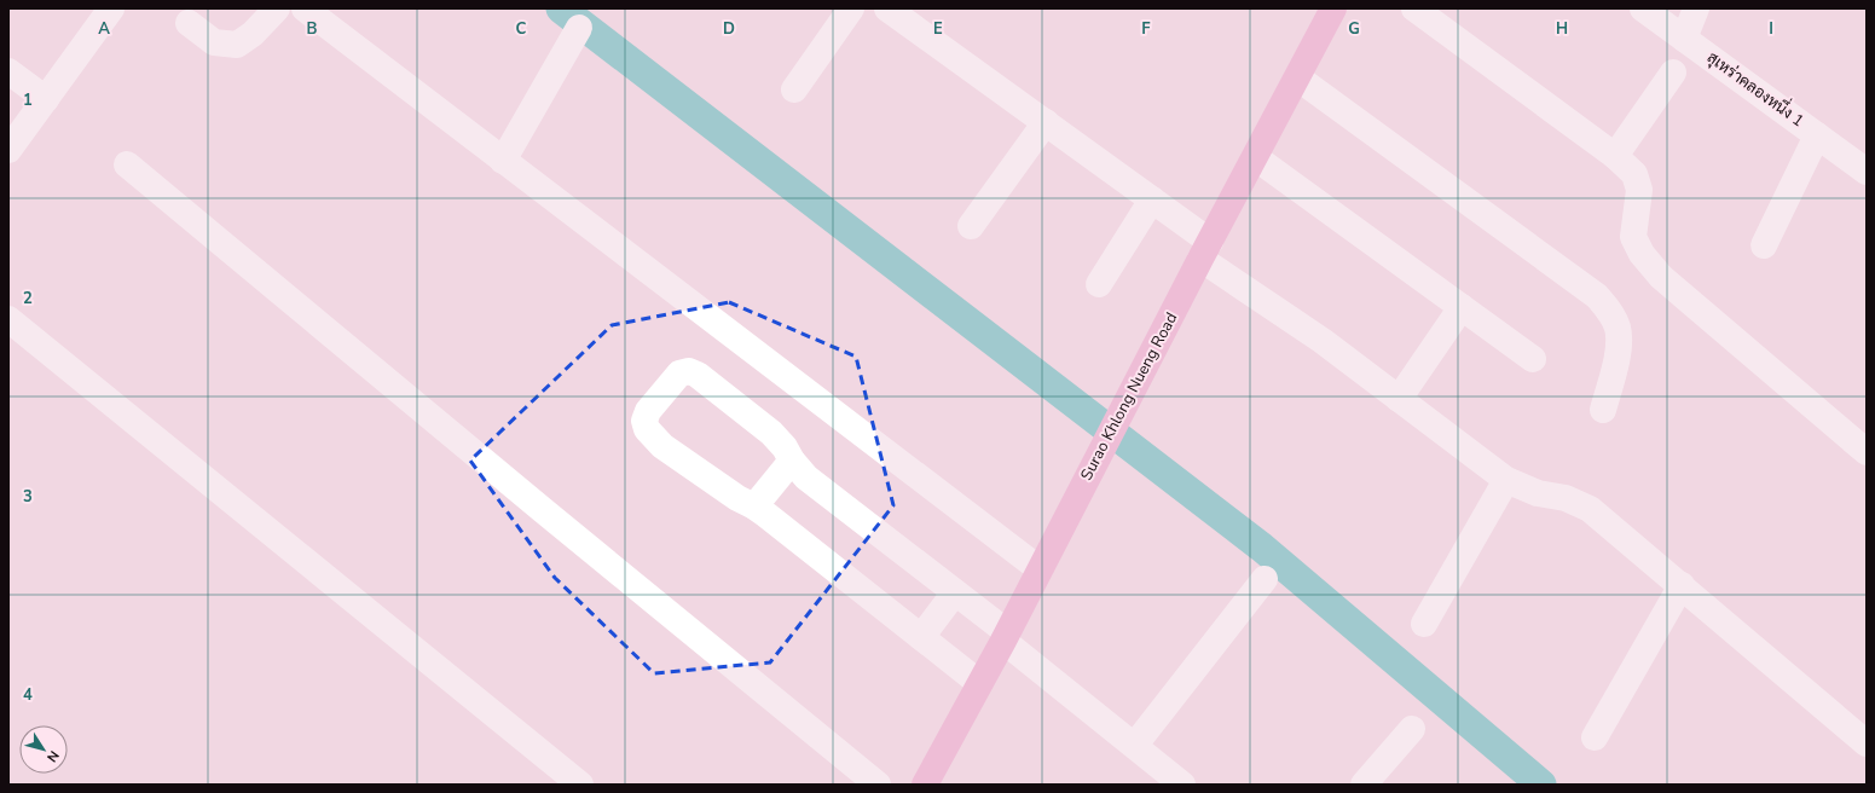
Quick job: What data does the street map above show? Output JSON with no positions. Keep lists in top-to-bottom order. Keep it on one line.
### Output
{"streets":{"main road":["Surao Khlong Nueng Road"],"street":["สุเหร่าคลองหนึ่ง 1"]},"north":"bottom right","grid":{"columns":["A","B","C","D","E","F","G","H","I"],"rows":["1","2","3","4"]}}
